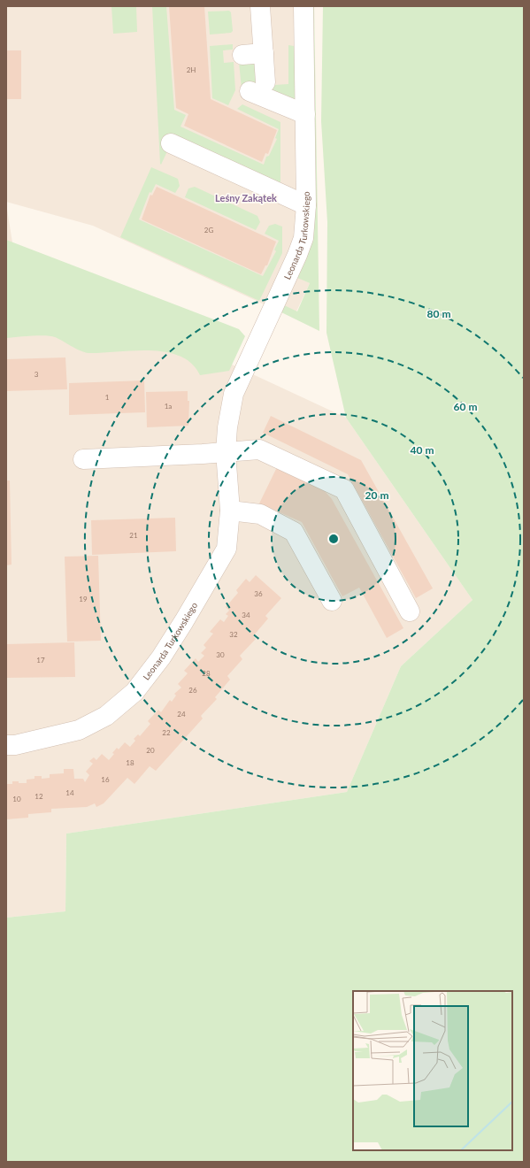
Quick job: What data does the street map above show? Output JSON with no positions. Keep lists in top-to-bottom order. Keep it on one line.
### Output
{"streets":{"street":["Leonarda Turkowskiego"]},"districts":["Leśny Zakątek"],"house_numbers":["2H","2G","3","1","1a","21","36","19","34","32","30","17","28","26","24","22","20","18","16","14","12","10"],"rings":["80 m","60 m","40 m","20 m"]}
